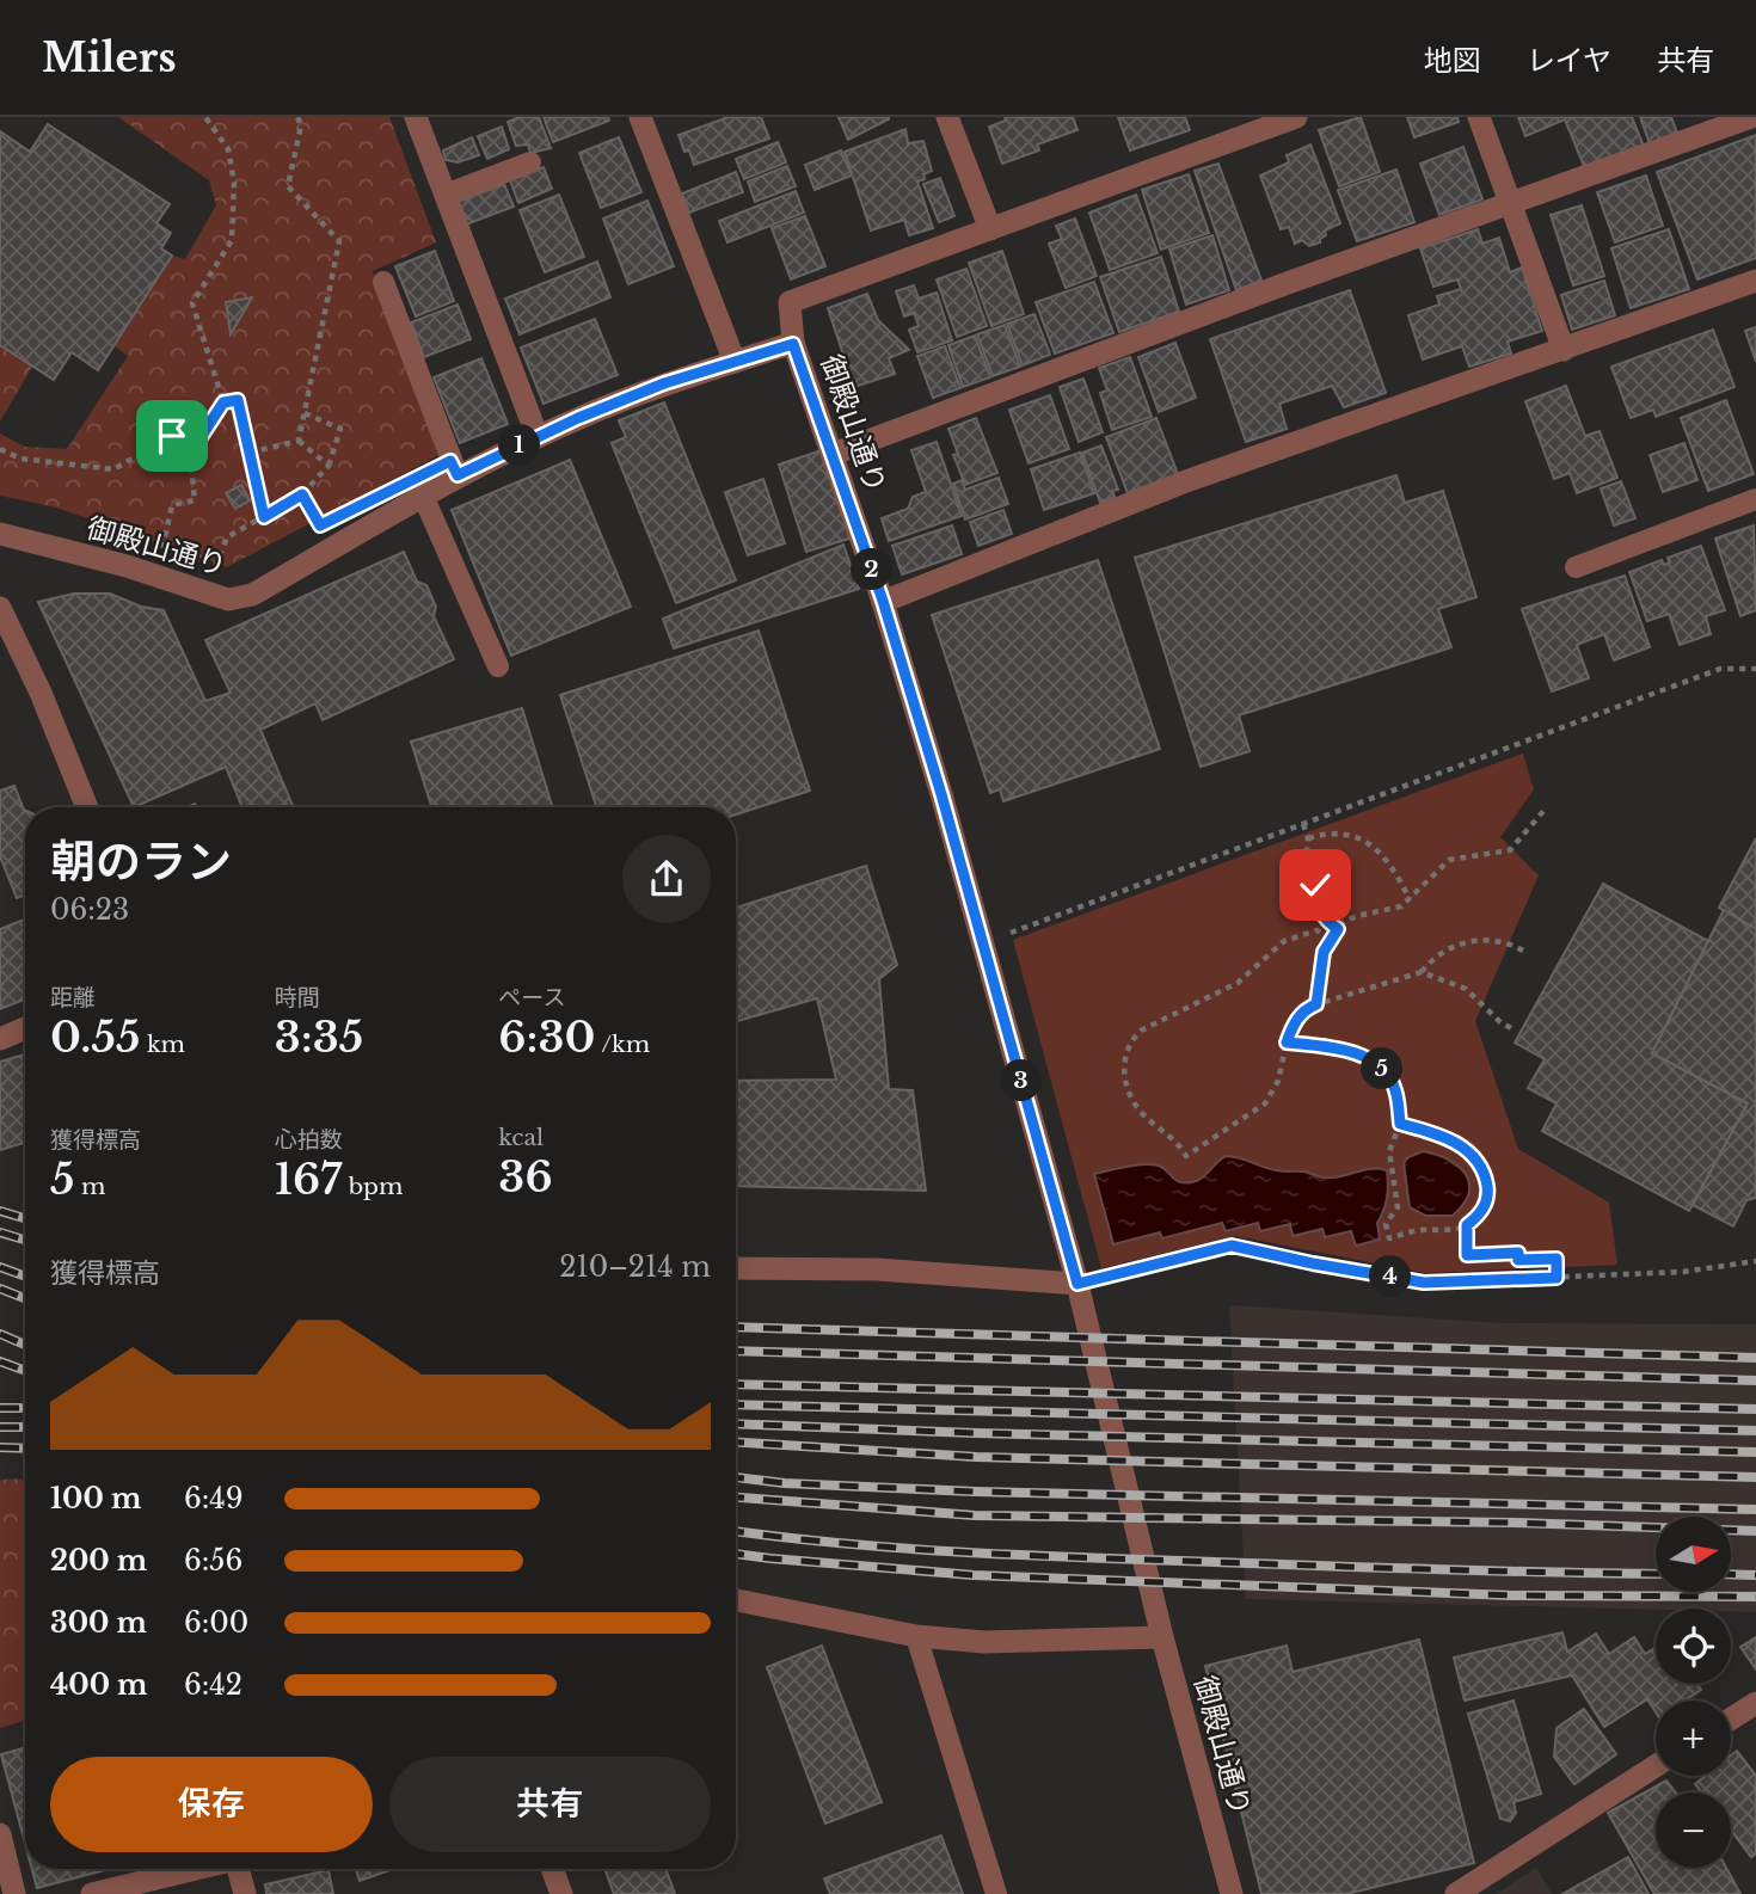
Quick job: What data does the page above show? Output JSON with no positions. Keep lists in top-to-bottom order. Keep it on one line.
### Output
{"streets":{"street":["御殿山通り"]},"north":"right","page":{"header":"Milers","nav":["地図","レイヤ","共有"],"pins":["1","2","5","3","4"],"heading":["朝のラン","06:23"],"stats":[["距離","0.55 km"],["時間","3:35"],["ペース","6:30 /km"],["獲得標高","5 m"],["心拍数","167 bpm"],["kcal","36"]],"chart":["獲得標高","210–214 m"],"list":[{"name":"100 m","note":"6:49"},{"name":"200 m","note":"6:56"},{"name":"300 m","note":"6:00"},{"name":"400 m","note":"6:42"}],"map_buttons":["+","−"],"buttons":["保存","共有"]}}
